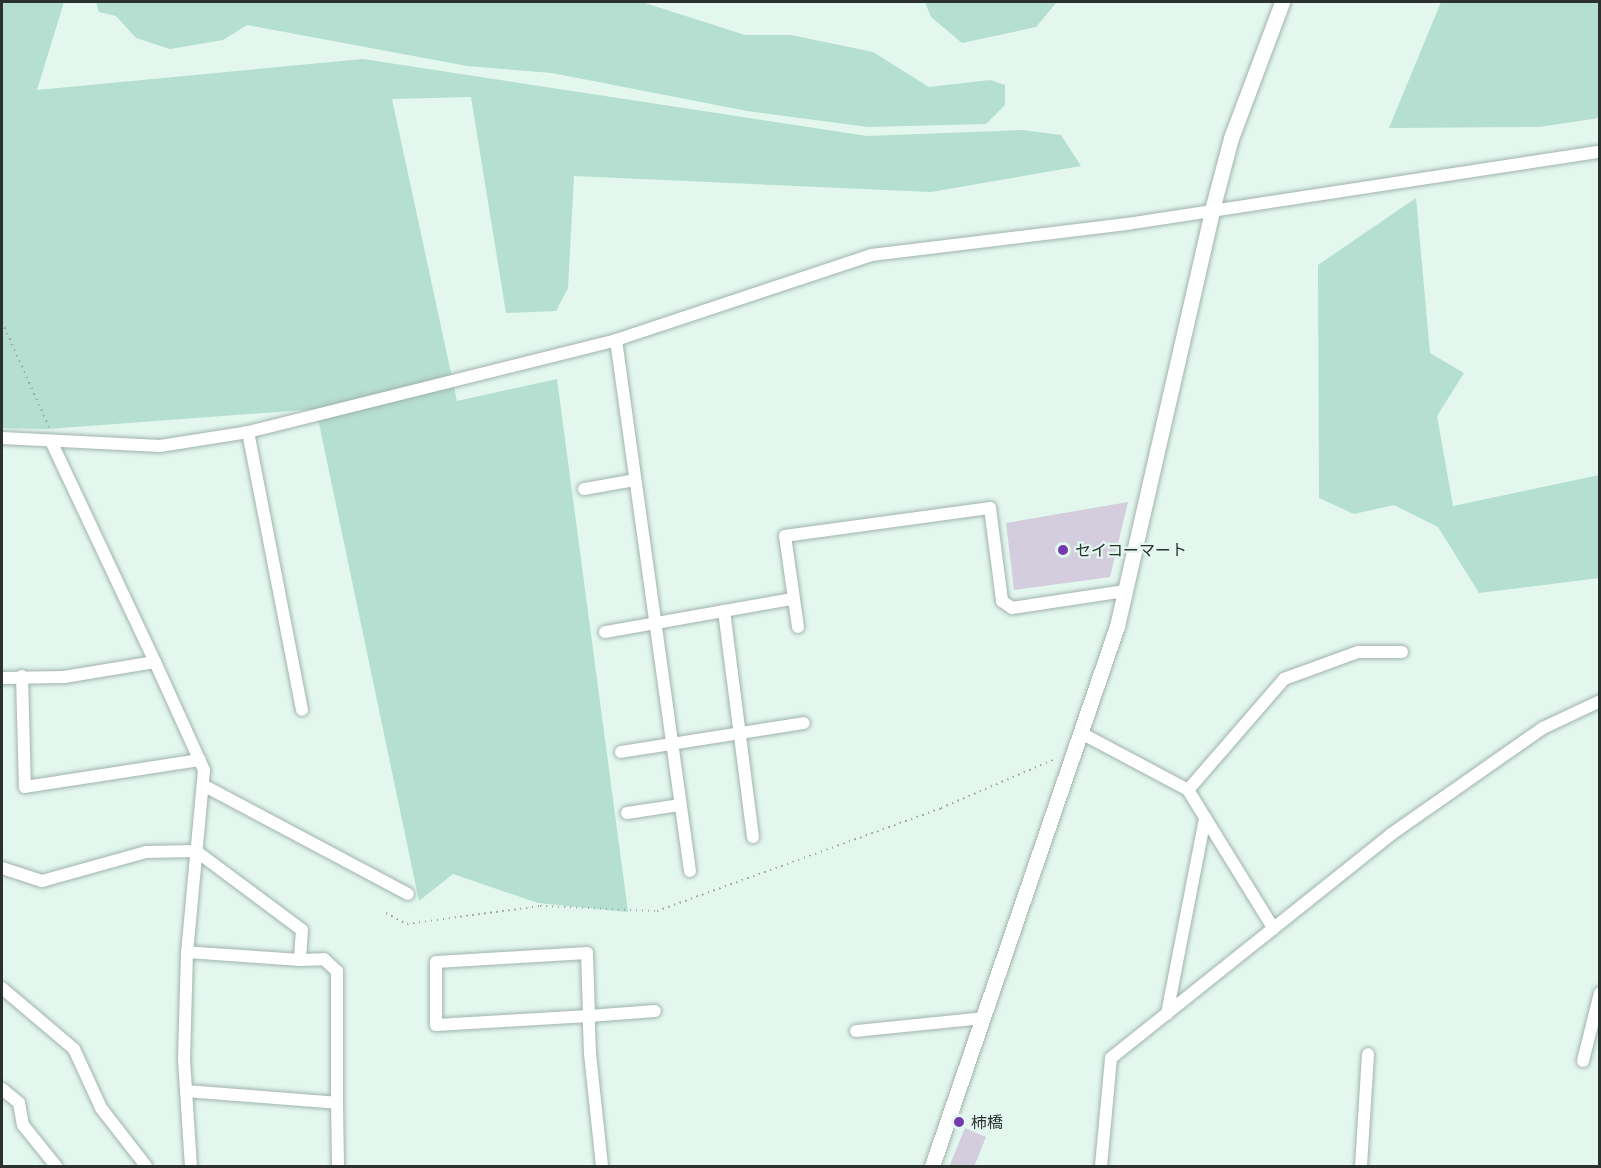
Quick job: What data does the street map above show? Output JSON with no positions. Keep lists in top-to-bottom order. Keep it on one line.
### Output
{"places":["セイコーマート","柿橋"]}
